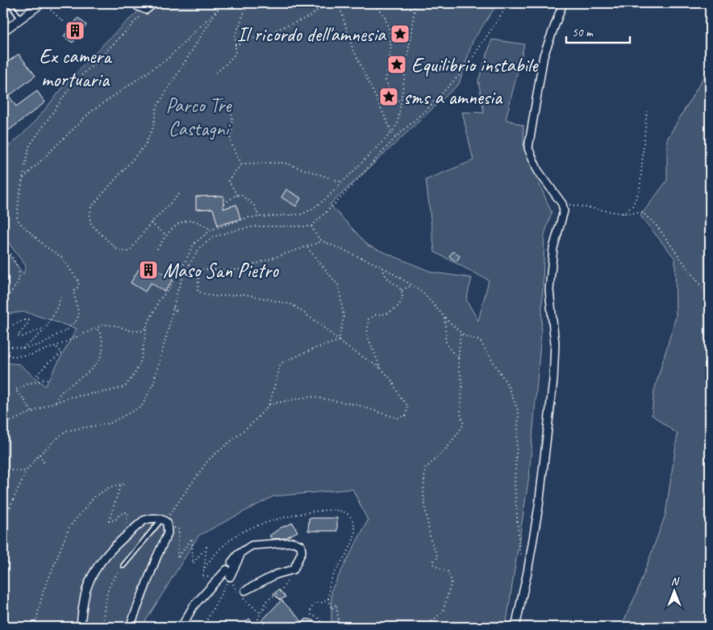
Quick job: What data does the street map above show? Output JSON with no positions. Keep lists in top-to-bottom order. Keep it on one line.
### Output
{"parks":["Parco Tre Castagni"],"places":{"building":["Ex camera mortuaria","Maso San Pietro"],"place":["Il ricordo dell'amnesia","Equilibrio instabile","sms a amnesia"]},"scale_bar":"50 m","north":"top"}
